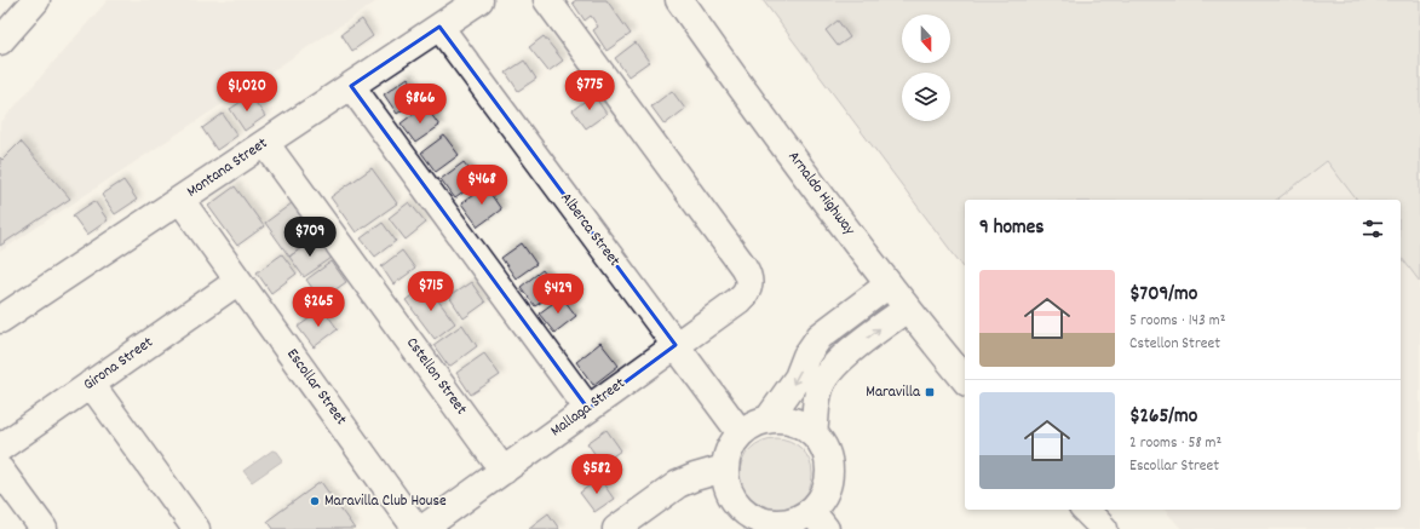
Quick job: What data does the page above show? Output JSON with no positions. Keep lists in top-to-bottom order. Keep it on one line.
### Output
{"streets":{"street":["Montana Street","Arnaldo Highway","Alberca Street","Girona Street","Cstellon Street","Escollar Street","Mallaga Street"]},"crossings":[["Montana Street","Alberca Street"],["Montana Street","Cstellon Street"],["Montana Street","Escollar Street"],["Alberca Street","Mallaga Street"],["Girona Street","Escollar Street"],["Cstellon Street","Mallaga Street"]],"places":{"transit":["Maravilla"],"other":["Maravilla Club House"]},"north":"bottom","page":{"price":["$775","$1,020","$866","$468","$709","$715","$429","$265","$582"],"heading":"9 homes","list":[{"name":"$709/mo","note":"5 rooms · 143 m² · Cstellon Street"},{"name":"$265/mo","note":"2 rooms · 58 m² · Escollar Street"}]}}
